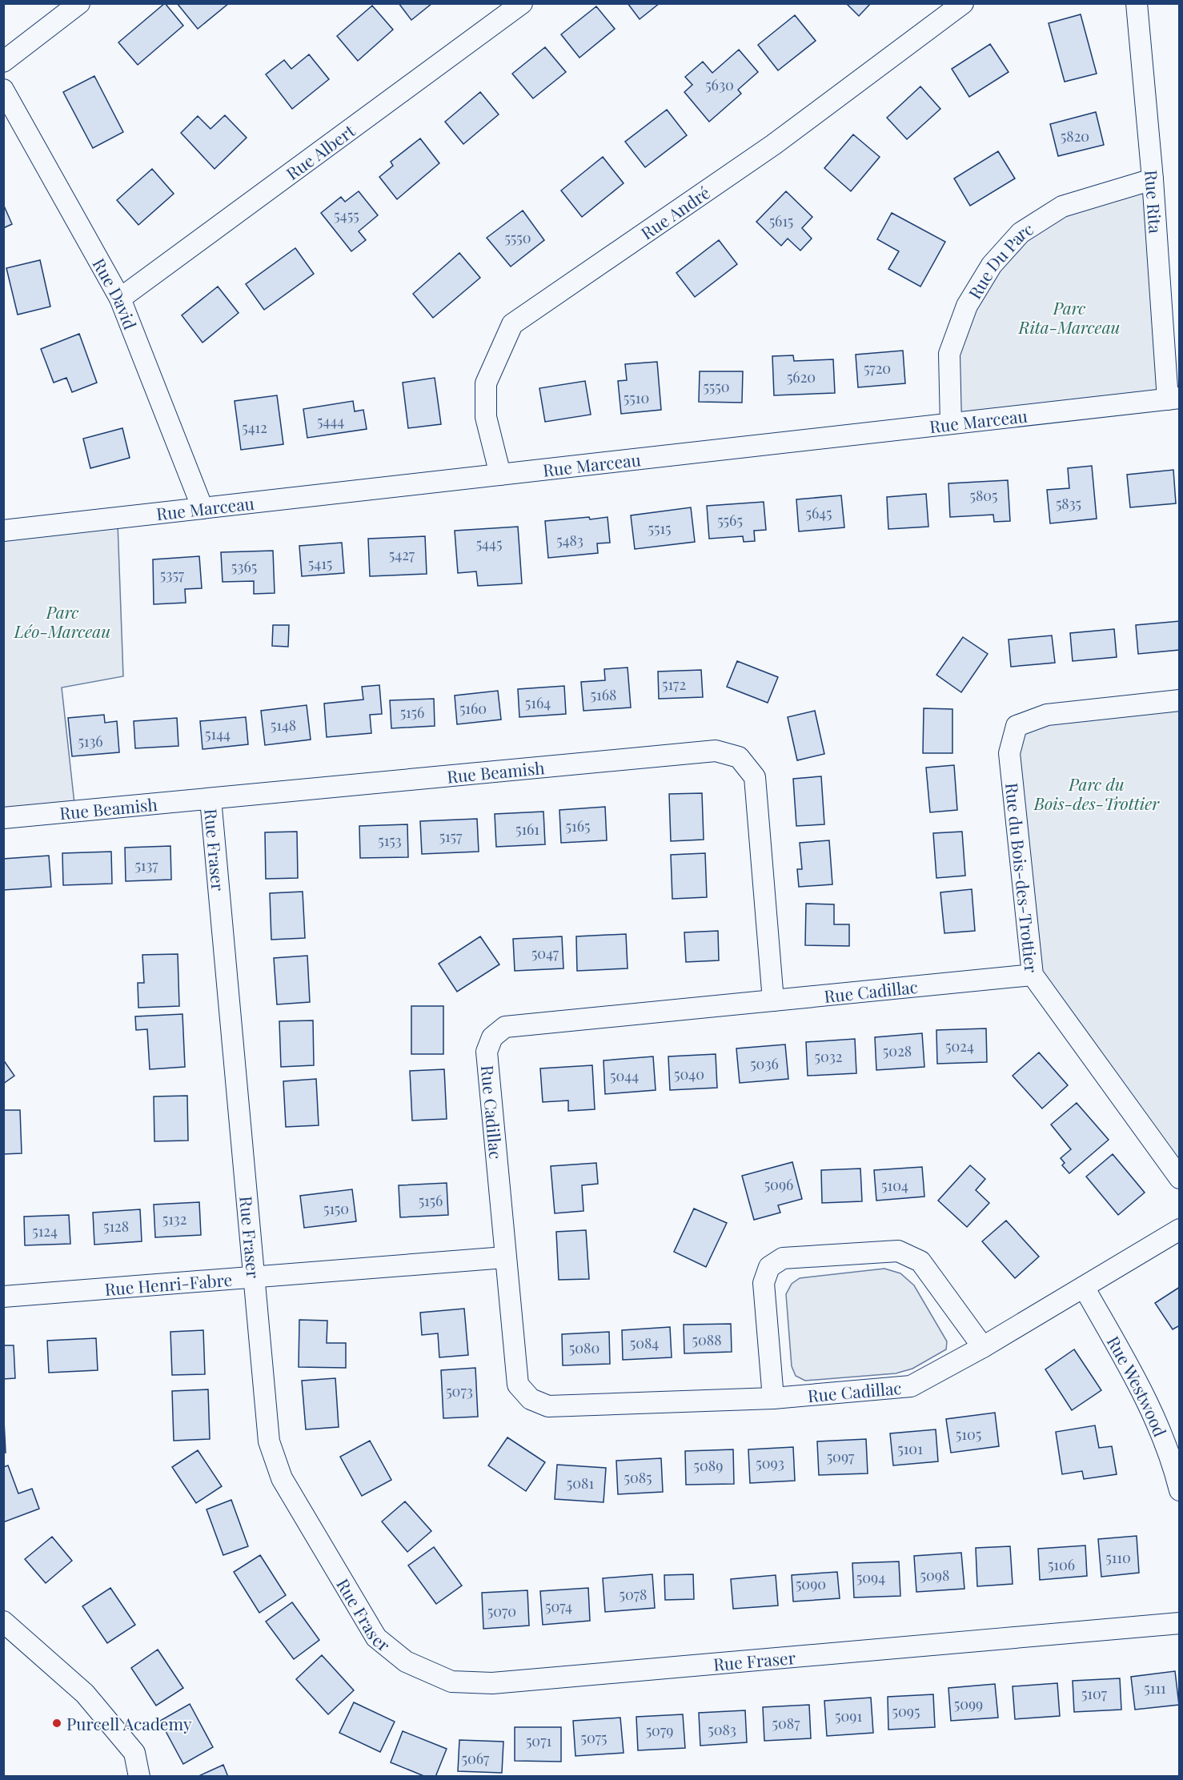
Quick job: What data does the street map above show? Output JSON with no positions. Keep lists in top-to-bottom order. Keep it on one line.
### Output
{"streets":{"street":["Rue Albert","Rue Rita","Rue André","Rue Du Parc","Rue David","Rue Marceau","Rue Beamish","Rue Fraser","Rue du Bois-des-Trottier","Rue Cadillac","Rue Henri-Fabre","Rue Westwood"]},"crossings":[["Rue Albert","Rue David"],["Rue Rita","Rue Du Parc"],["Rue Rita","Rue Marceau"],["Rue André","Rue Marceau"],["Rue Du Parc","Rue Marceau"],["Rue David","Rue Marceau"],["Rue Beamish","Rue Fraser"],["Rue Beamish","Rue Cadillac"],["Rue Fraser","Rue Henri-Fabre"],["Rue du Bois-des-Trottier","Rue Cadillac"],["Rue Cadillac","Rue Henri-Fabre"],["Rue Cadillac","Rue Westwood"]],"parks":["Parc Rita-Marceau","Parc Léo-Marceau","Parc du Bois-des-Trottier"],"places":["Purcell Academy"],"house_numbers":["5630","5820","5455","5615","5550","5720","5620","5550","5510","5444","5412","5805","5835","5645","5565","5515","5483","5445","5427","5415","5365","5357","5172","5168","5164","5160","5156","5148","5144","5136","5165","5161","5157","5153","5137","5047","5024","5028","5032","5036","5040","5044","5096","5104","5156","5150","5132","5128","5124","5088","5084","5080","5073","5105","5101","5097","5093","5089","5085","5081","5110","5106","5098","5094","5090","5078","5074","5070","5111","5107","5099","5095","5091","5087","5083","5079","5075","5071","5067"]}
